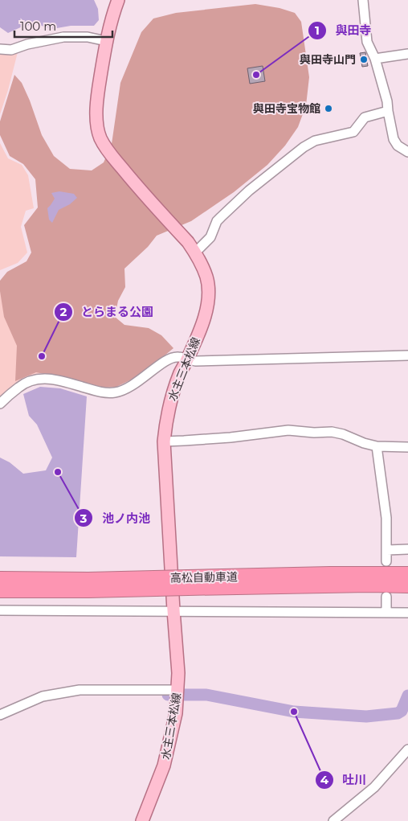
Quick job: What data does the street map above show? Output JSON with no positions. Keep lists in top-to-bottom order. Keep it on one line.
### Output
{"streets":{"highway":["高松自動車道"],"main road":["水主三本松線"]},"places":["與田寺山門","與田寺","與田寺宝物館","とらまる公園","池ノ内池","吐川"],"scale_bar":"100 m"}
